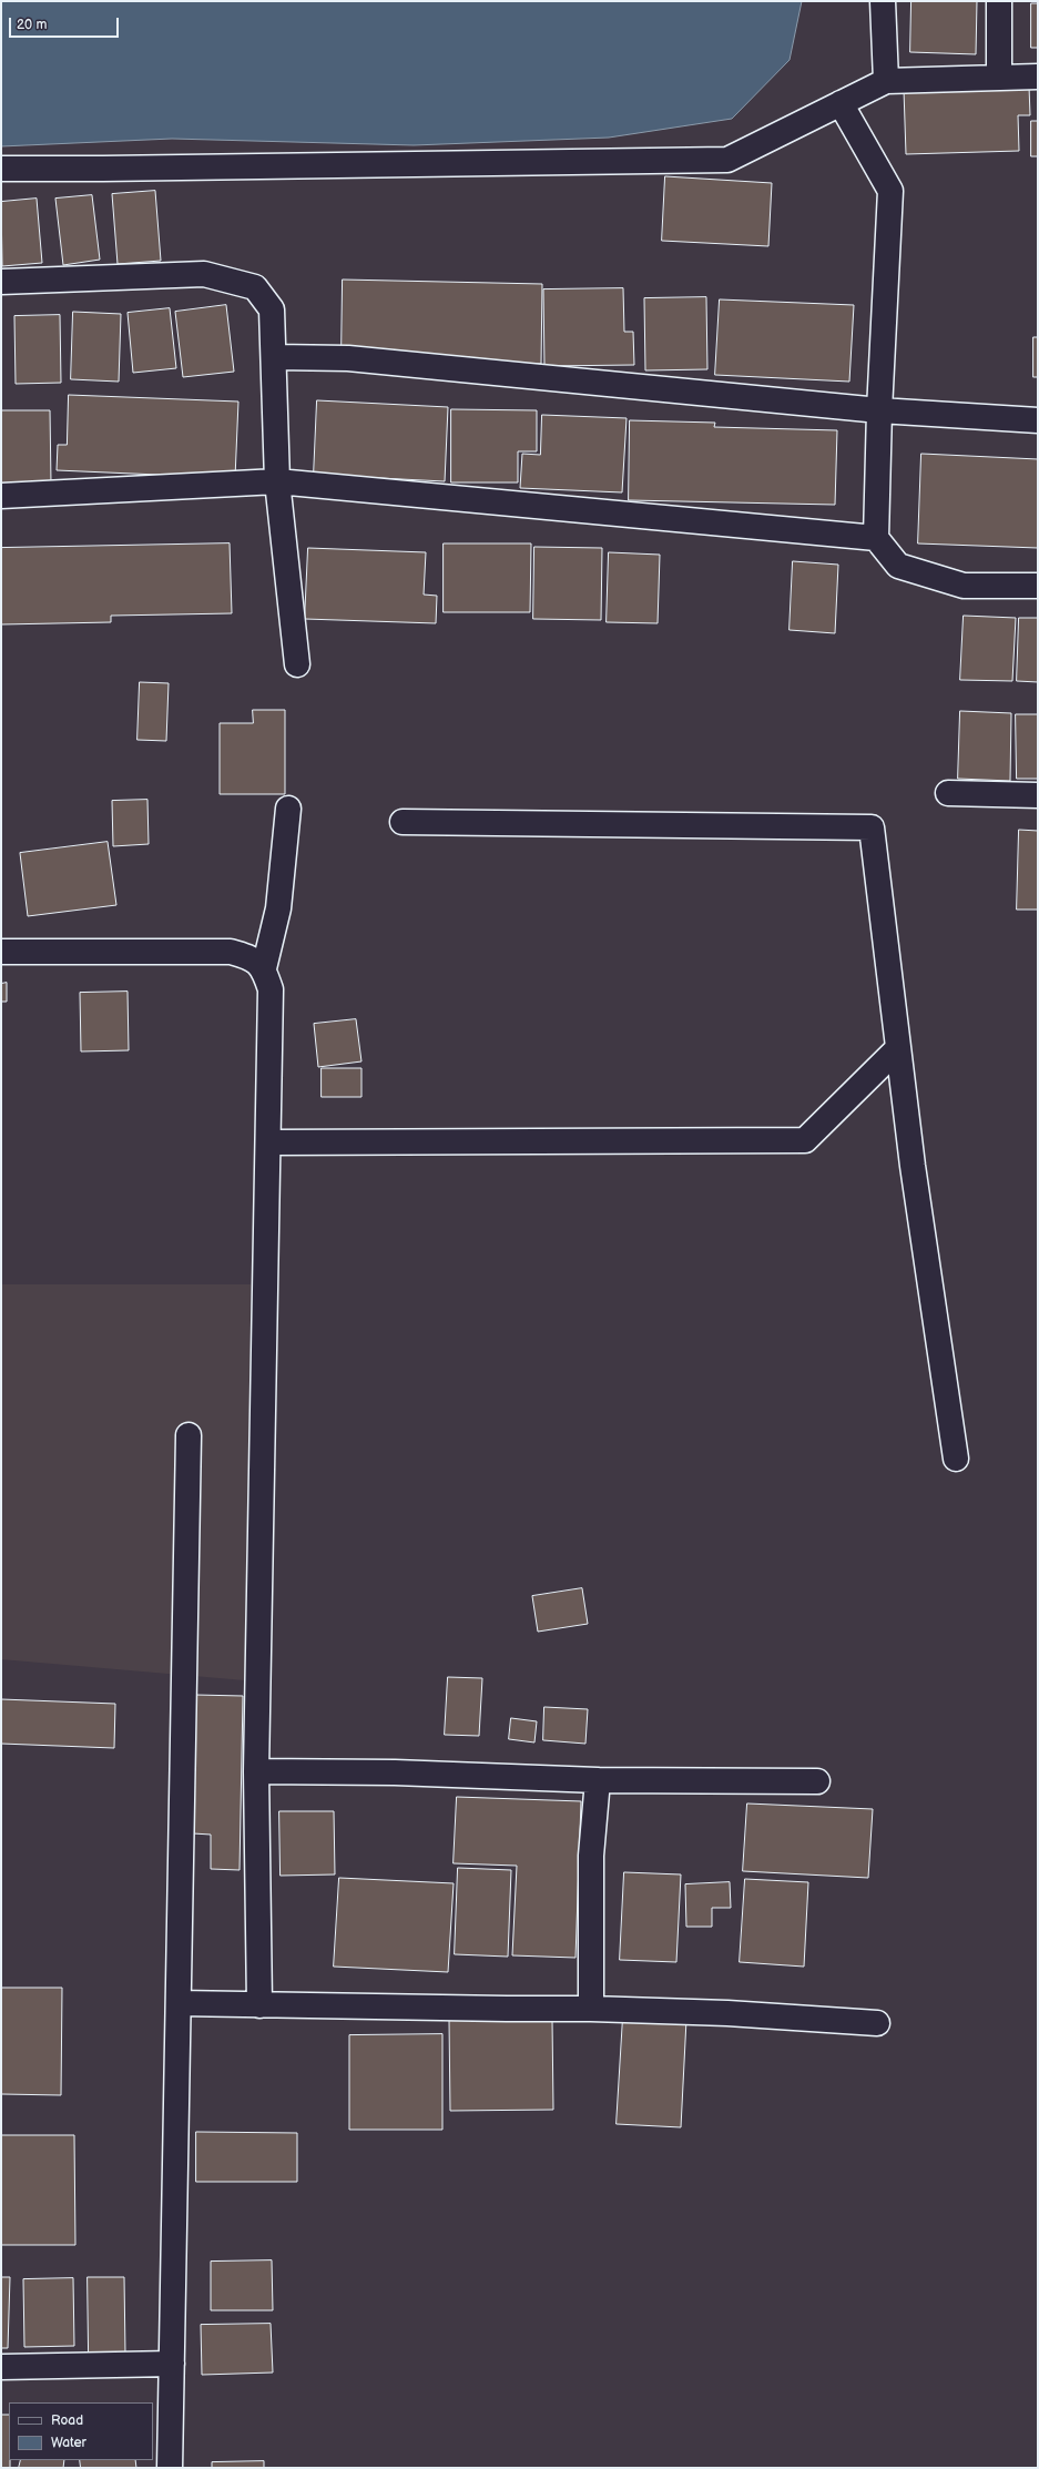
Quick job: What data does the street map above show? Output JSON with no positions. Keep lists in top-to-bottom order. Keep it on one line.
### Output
{"legend":["Road","Water"],"scale_bar":"20 m"}
